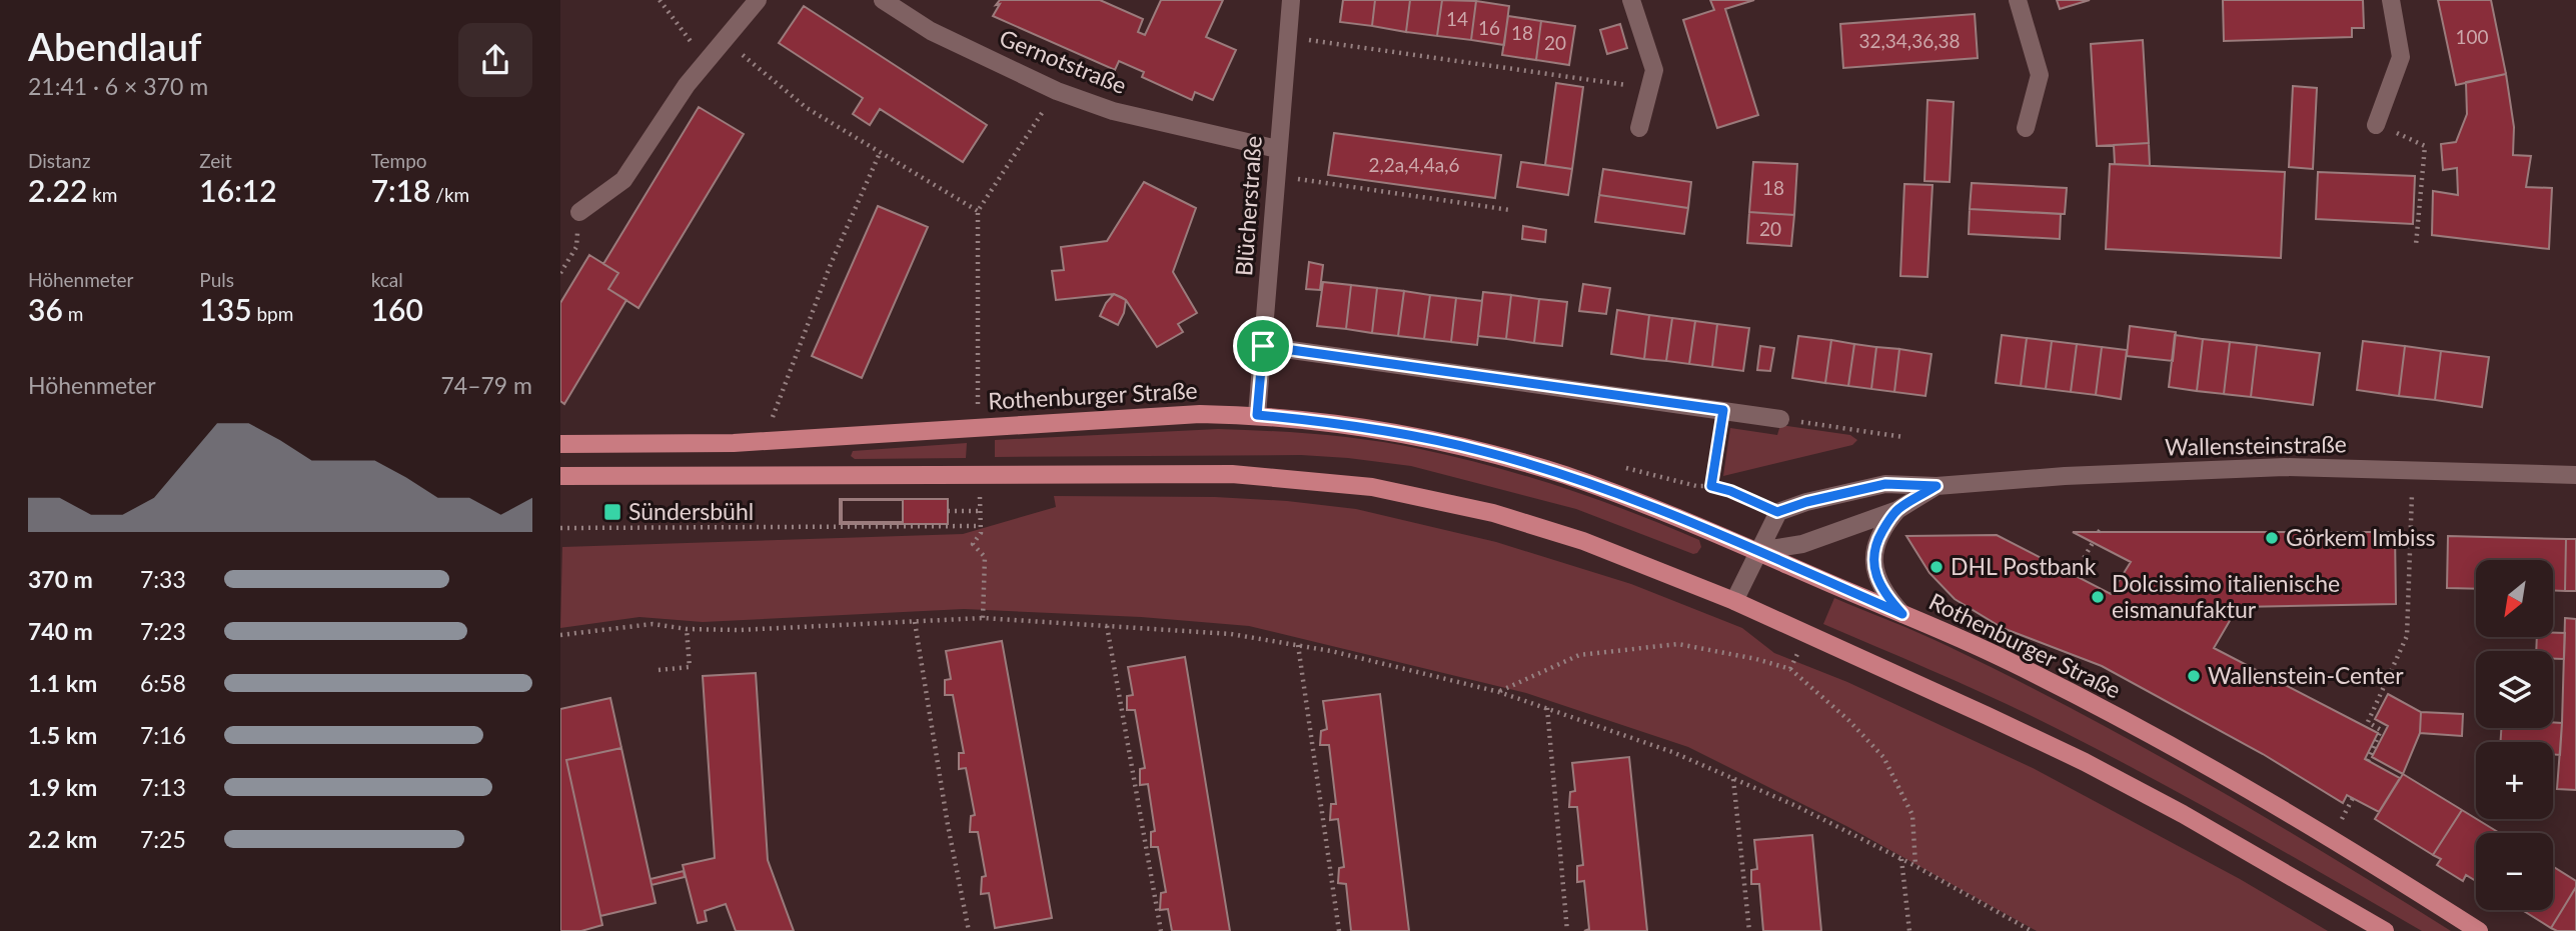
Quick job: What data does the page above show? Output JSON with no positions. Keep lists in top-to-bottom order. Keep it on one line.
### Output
{"streets":{"main road":["Rothenburger Straße"],"street":["Gernotstraße","Blücherstraße","Wallensteinstraße"]},"crossings":[["Gernotstraße","Blücherstraße"],["Blücherstraße","Rothenburger Straße"],["Rothenburger Straße","Wallensteinstraße"]],"places":{"transit":["Sündersbühl"],"other":["Görkem Imbiss","DHL Postbank","Dolcissimo italienische eismanufaktur","Wallenstein-Center"]},"house_numbers":["14","16","18","100","32,34,36,38","20","2,2a,4,4a,6","18","20"],"north":"bottom left","page":{"heading":["Abendlauf","21:41 · 6 × 370 m"],"stats":[["Distanz","2.22 km"],["Zeit","16:12"],["Tempo","7:18 /km"],["Höhenmeter","36 m"],["Puls","135 bpm"],["kcal","160"]],"chart":["Höhenmeter","74–79 m"],"list":[{"name":"370 m","note":"7:33"},{"name":"740 m","note":"7:23"},{"name":"1.1 km","note":"6:58"},{"name":"1.5 km","note":"7:16"},{"name":"1.9 km","note":"7:13"},{"name":"2.2 km","note":"7:25"}],"map_buttons":["+","−"]}}
